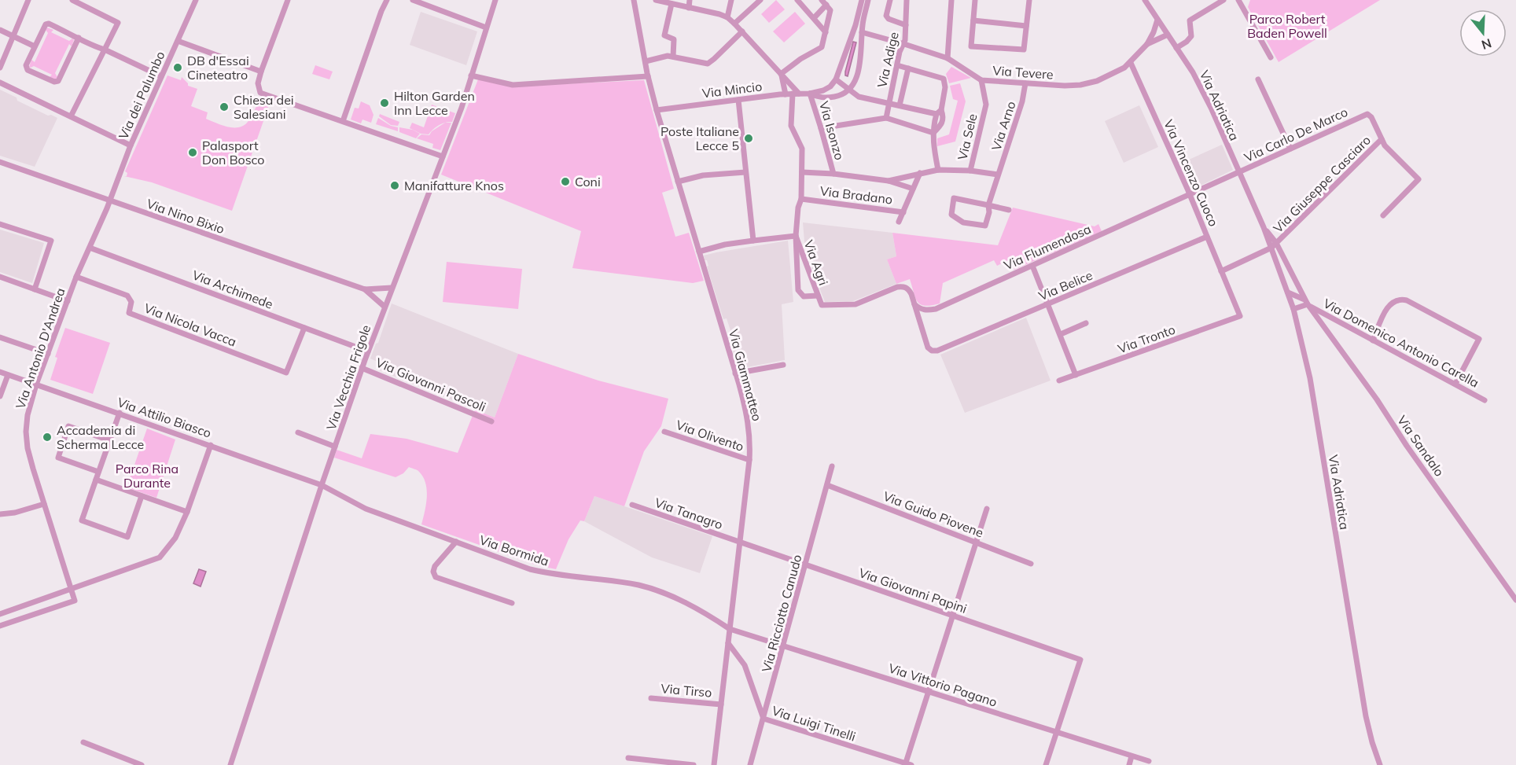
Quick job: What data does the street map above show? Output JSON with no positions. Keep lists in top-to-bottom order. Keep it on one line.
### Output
{"streets":{"street":["Via Adige","Via Tevere","Via Mincio","Via dei Palumbo","Via Adriatica","Via Arno","Via Isonzo","Via Carlo De Marco","Via Sele","Via Vincenzo Cuoco","Via Giuseppe Casciaro","Via Bradano","Via Nino Bixio","Via Flumendosa","Via Agri","Via Belice","Via Archimede","Via Nicola Vacca","Via Tronto","Via Domenico Antonio Carella","Via Antonio D'Andrea","Via Giammatteo","Via Vecchia Frigole","Via Giovanni Pascoli","Via Attilio Biasco","Via Olivento","Via Sandalo","Via Tanagro","Via Guido Piovene","Via Bormida","Via Giovanni Papini","Via Ricciotto Canudo","Via Vittorio Pagano","Via Tirso","Via Luigi Tinelli"]},"crossings":[["Via Adige","Via Tevere"],["Via Tevere","Via Arno"],["Via Tevere","Via Sele"],["Via Tevere","Via Vincenzo Cuoco"],["Via Mincio","Via Isonzo"],["Via Mincio","Via Bradano"],["Via Mincio","Via Giammatteo"],["Via dei Palumbo","Via Nino Bixio"],["Via dei Palumbo","Via Antonio D'Andrea"],["Via Adriatica","Via Carlo De Marco"],["Via Adriatica","Via Giuseppe Casciaro"],["Via Adriatica","Via Domenico Antonio Carella"],["Via Adriatica","Via Sandalo"],["Via Arno","Via Isonzo"],["Via Isonzo","Via Sele"],["Via Isonzo","Via Bradano"],["Via Carlo De Marco","Via Vincenzo Cuoco"],["Via Carlo De Marco","Via Giuseppe Casciaro"],["Via Carlo De Marco","Via Flumendosa"],["Via Vincenzo Cuoco","Via Giuseppe Casciaro"],["Via Vincenzo Cuoco","Via Flumendosa"],["Via Vincenzo Cuoco","Via Belice"],["Via Vincenzo Cuoco","Via Tronto"],["Via Nino Bixio","Via Antonio D'Andrea"],["Via Nino Bixio","Via Vecchia Frigole"],["Via Flumendosa","Via Agri"],["Via Agri","Via Belice"],["Via Agri","Via Giammatteo"],["Via Archimede","Via Nicola Vacca"],["Via Archimede","Via Antonio D'Andrea"],["Via Archimede","Via Vecchia Frigole"],["Via Nicola Vacca","Via Antonio D'Andrea"],["Via Domenico Antonio Carella","Via Sandalo"],["Via Antonio D'Andrea","Via Attilio Biasco"],["Via Giammatteo","Via Olivento"],["Via Giammatteo","Via Tanagro"],["Via Giammatteo","Via Bormida"],["Via Giammatteo","Via Giovanni Papini"],["Via Giammatteo","Via Vittorio Pagano"],["Via Giammatteo","Via Tirso"],["Via Giammatteo","Via Luigi Tinelli"],["Via Vecchia Frigole","Via Giovanni Pascoli"],["Via Vecchia Frigole","Via Attilio Biasco"],["Via Vecchia Frigole","Via Bormida"],["Via Attilio Biasco","Via Bormida"],["Via Tanagro","Via Giovanni Papini"],["Via Guido Piovene","Via Ricciotto Canudo"],["Via Bormida","Via Vittorio Pagano"],["Via Giovanni Papini","Via Ricciotto Canudo"],["Via Giovanni Papini","Via Vittorio Pagano"],["Via Ricciotto Canudo","Via Vittorio Pagano"],["Via Ricciotto Canudo","Via Luigi Tinelli"]],"parks":["Parco Robert Baden Powell","Parco Rina Durante"],"places":["DB d'Essai Cineteatro","Hilton Garden Inn Lecce","Chiesa dei Salesiani","Poste Italiane Lecce 5","Palasport Don Bosco","Coni","Manifatture Knos","Accademia di Scherma Lecce"],"north":"bottom"}
